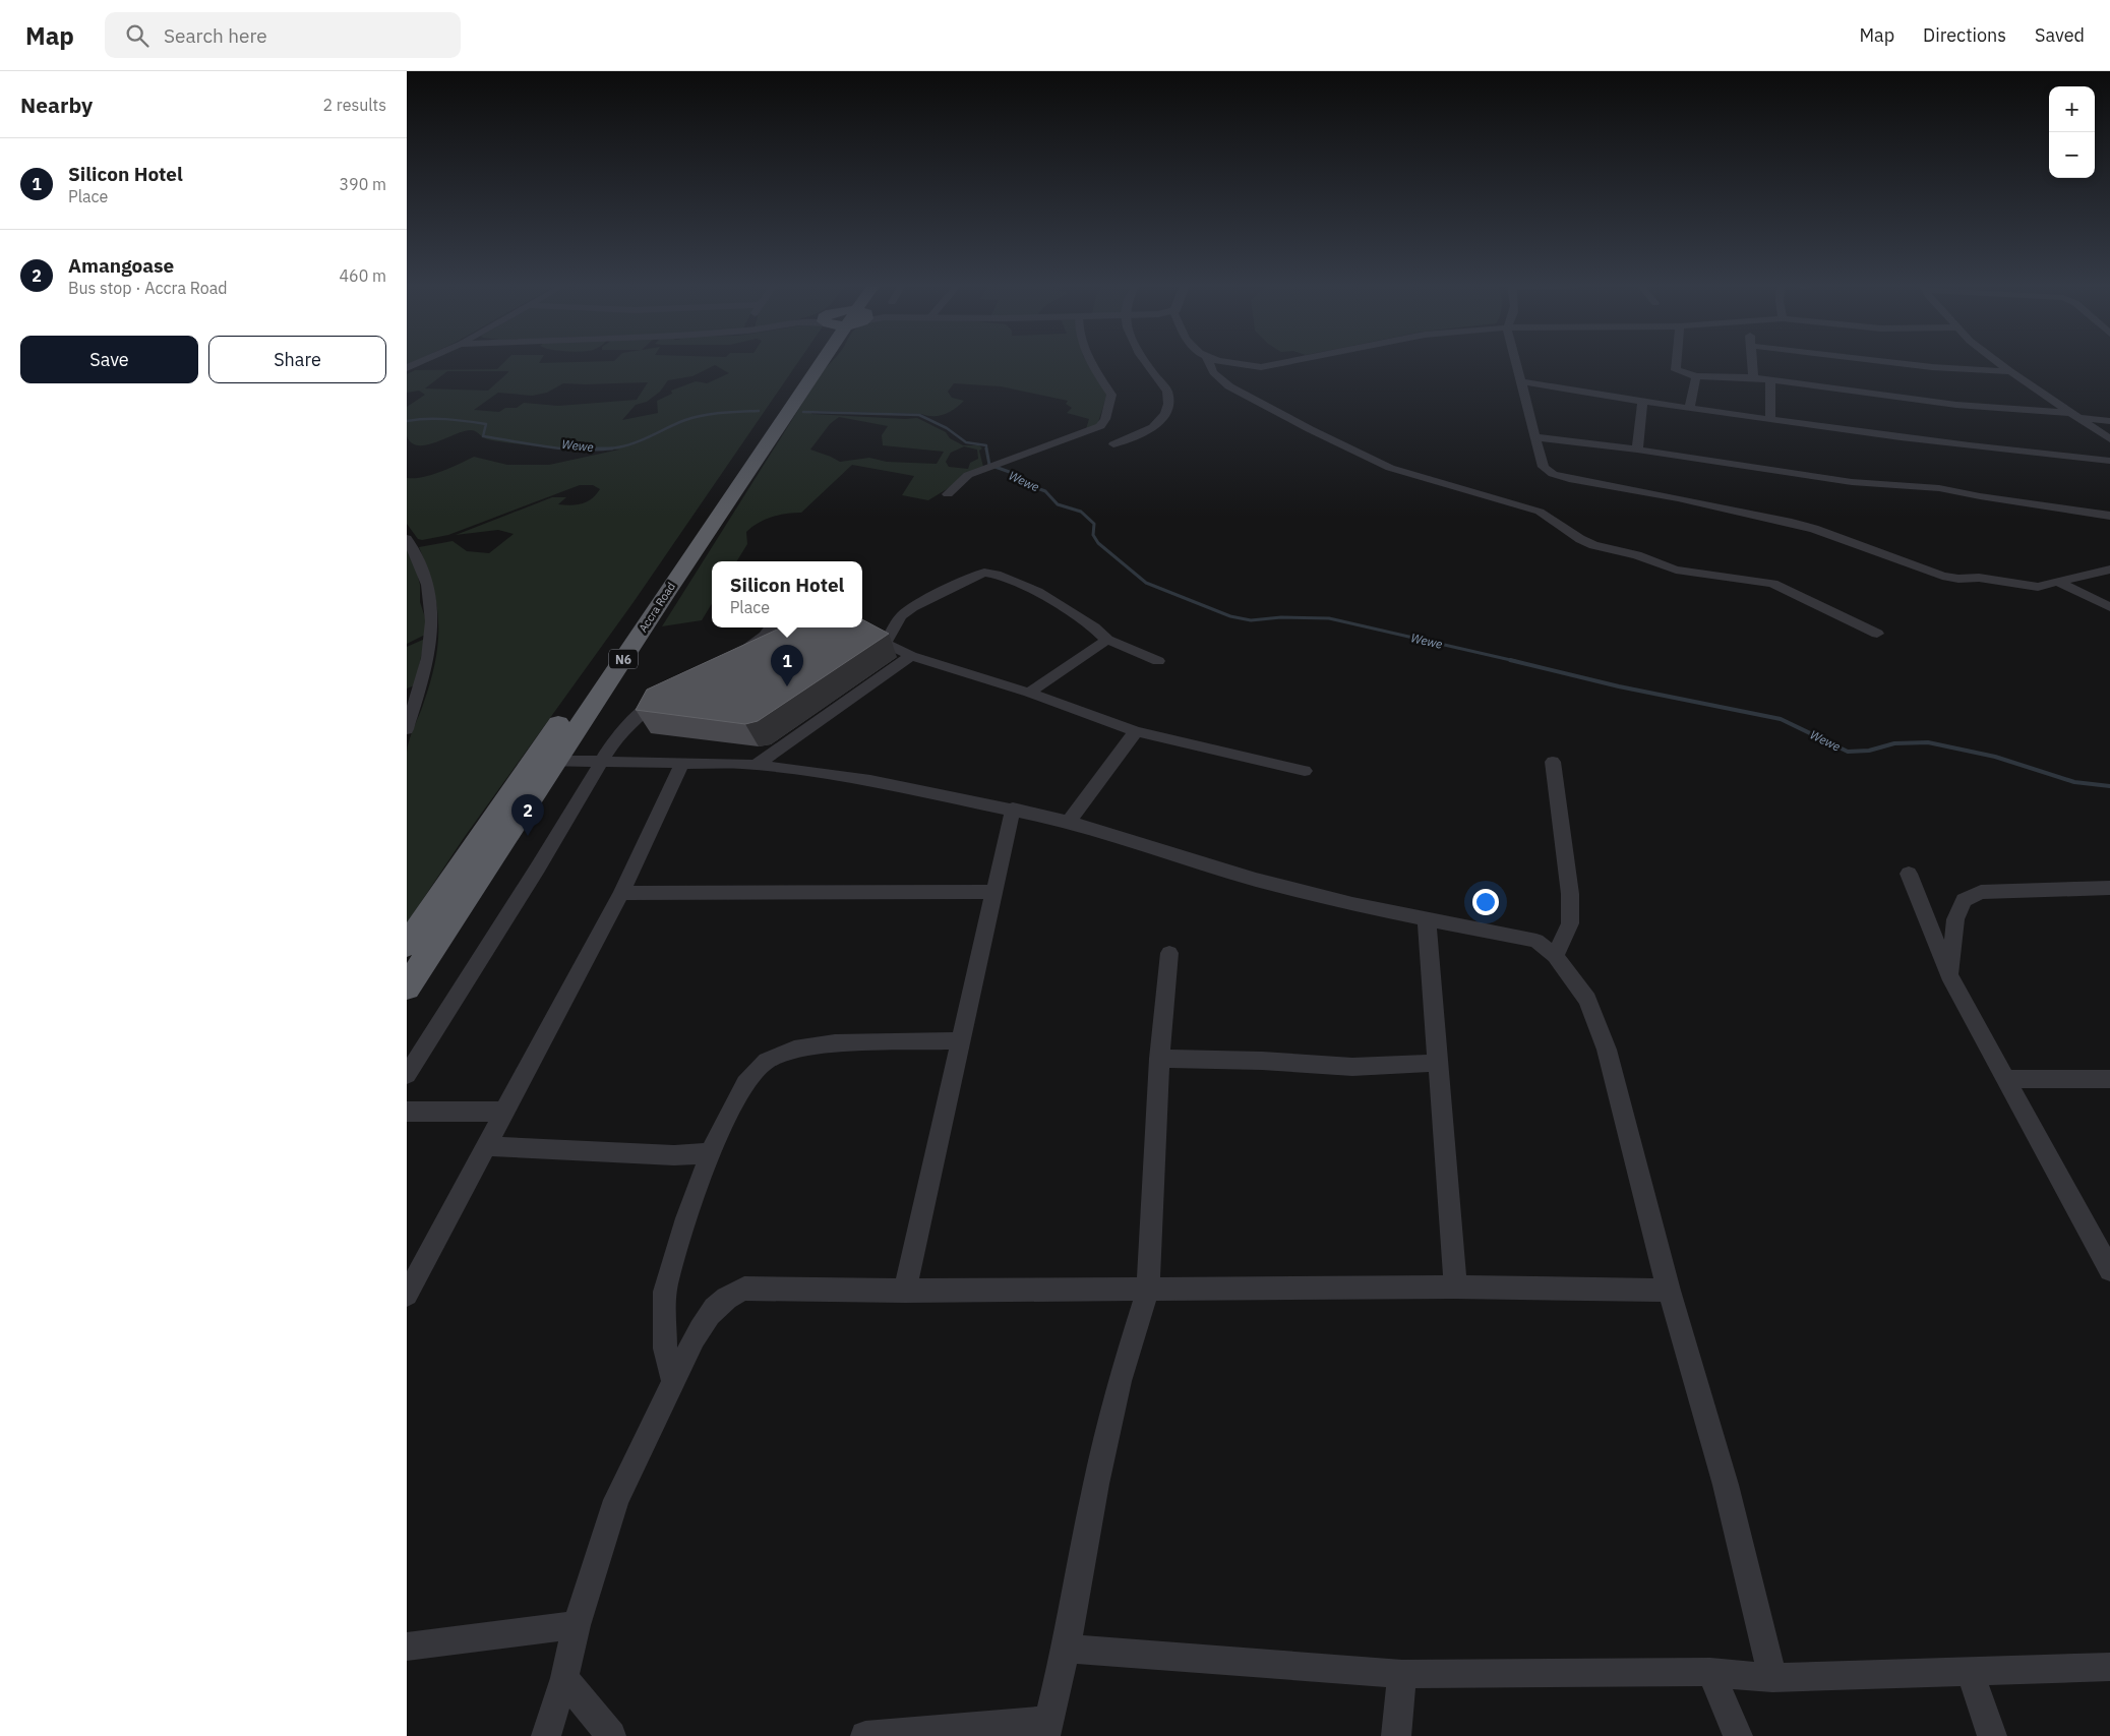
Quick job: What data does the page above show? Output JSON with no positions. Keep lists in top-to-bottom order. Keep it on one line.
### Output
{"streets":{"highway":["Accra Road","N6"]},"water":["Wewe"],"page":{"header":"Map","search":"Search here","nav":["Map","Directions","Saved"],"heading":["Nearby","2 results"],"map_buttons":["+","−"],"list":[{"mark":"1","name":"Silicon Hotel","note":"Place","value":"390 m"},{"mark":"2","name":"Amangoase","note":"Bus stop · Accra Road","value":"460 m"}],"buttons":["Save","Share"],"popup":["Silicon Hotel","Place"],"pins":["1","2"]}}
